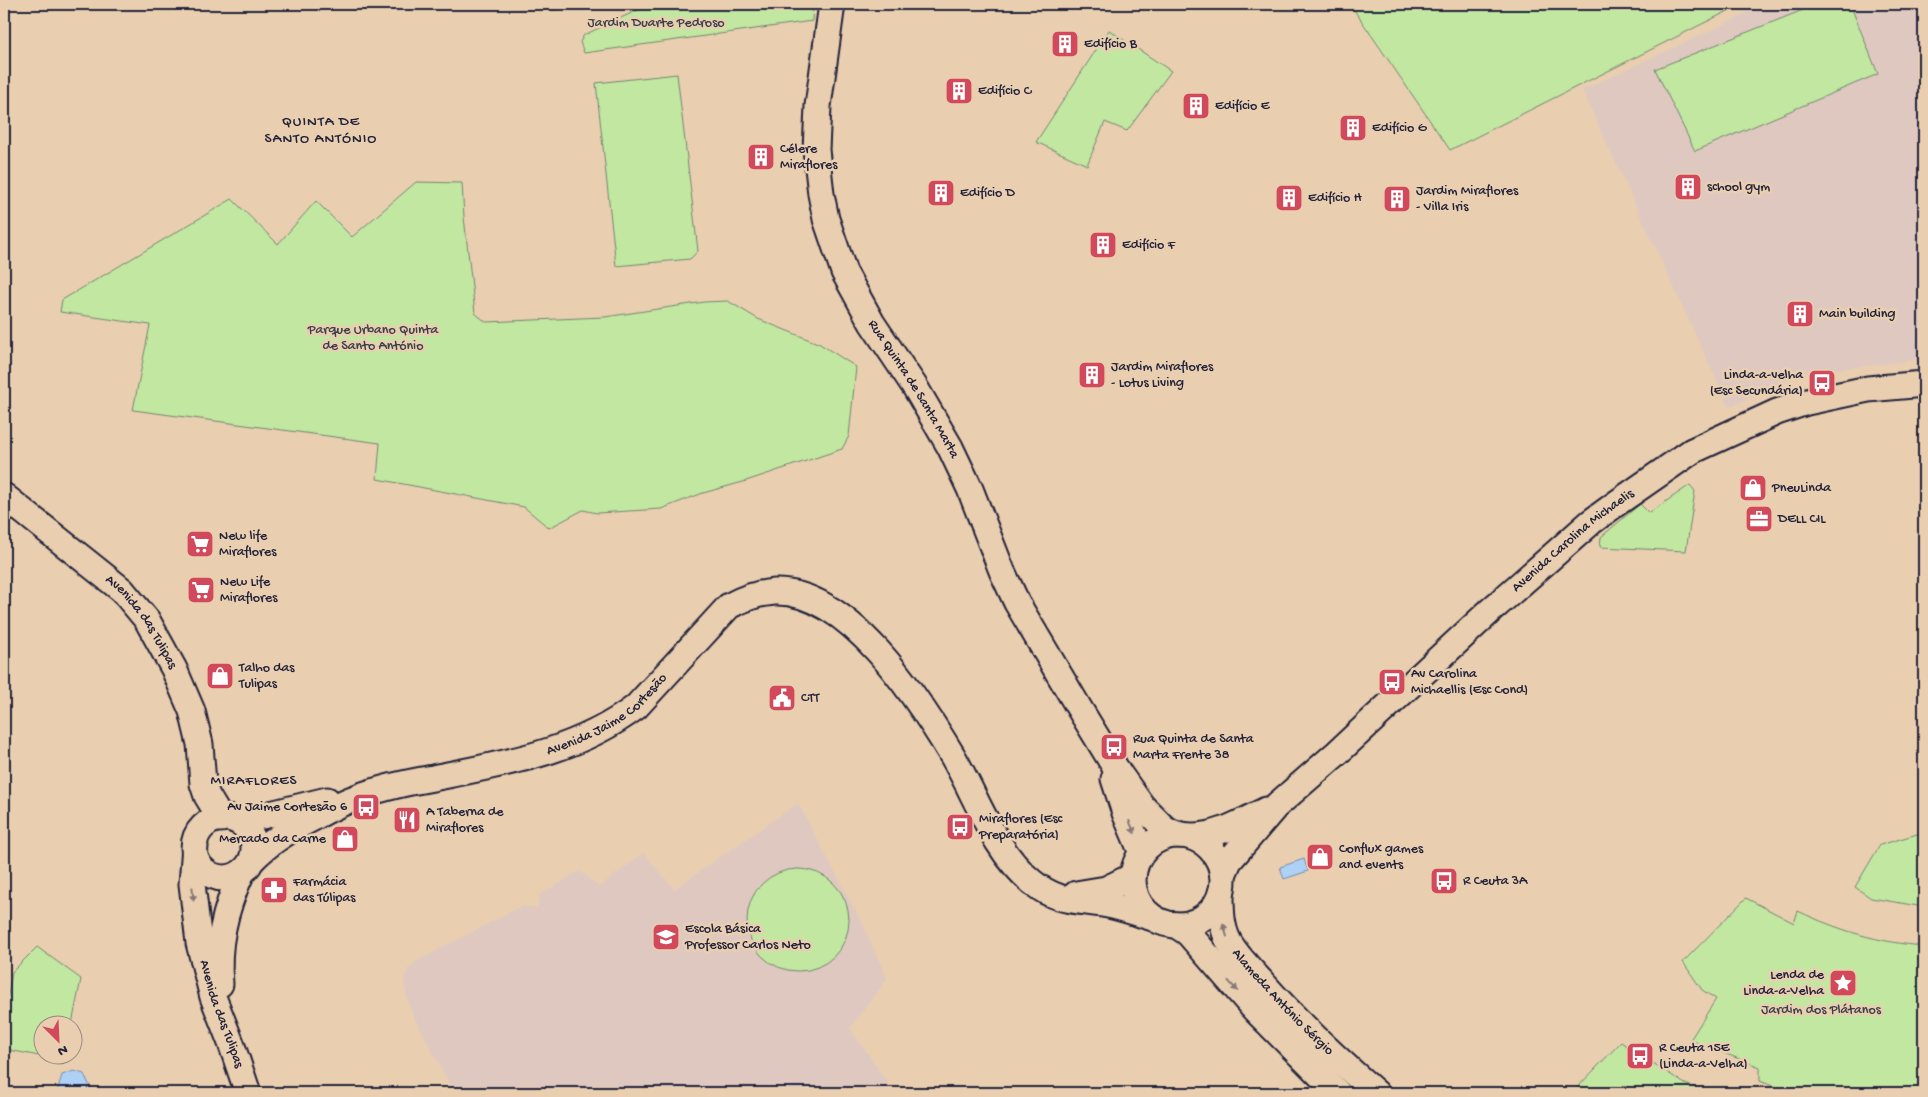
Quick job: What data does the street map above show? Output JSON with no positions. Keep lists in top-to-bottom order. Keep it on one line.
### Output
{"streets":{"street":["Rua Quinta de Santa Marta","Avenida Carolina Michaelis","Avenida das Tulipas","Avenida Jaime Cortesão","Alameda António Sérgio"]},"crossings":[["Rua Quinta de Santa Marta","Avenida Carolina Michaelis"],["Rua Quinta de Santa Marta","Avenida Jaime Cortesão"],["Rua Quinta de Santa Marta","Alameda António Sérgio"],["Avenida Carolina Michaelis","Avenida Jaime Cortesão"],["Avenida Carolina Michaelis","Alameda António Sérgio"],["Avenida das Tulipas","Avenida Jaime Cortesão"],["Avenida Jaime Cortesão","Alameda António Sérgio"]],"districts":["QUINTA DE SANTO ANTÓNIO","MIRAFLORES"],"parks":["Jardim Duarte Pedroso","Parque Urbano Quinta de Santo António","Jardim dos Plátanos"],"places":{"building":["Edifício B","Edifício C","Edifício E","Edifício G","Célere Miraflores","school gym","Edifício D","Edifício H","Jardim Miraflores - Villa Iris","Edifício F","Main building","Jardim Miraflores - Lotus Living"],"bus stop":["Linda-a-velha (Esc Secundária)","Av Carolina Michaellis (Esc Cond)","Rua Quinta de Santa Marta Frente 38","Av Jaime Cortesão 6","Miraflores (Esc Preparatória)","R Ceuta 3A","R Ceuta 15E (Linda-a-Velha)"],"shop":["PneuLinda","Talho das Tulipas","Mercado da Carne","Conflux games and events"],"office":["DELL CIL"],"supermarket":["New life Miraflores","New Life Miraflores"],"public building":["CTT"],"restaurant":["A Taberna de Miraflores"],"pharmacy":["Farmácia das Túlipas"],"school or university":["Escola Básica Professor Carlos Neto"],"place":["Lenda de Linda-a-Velha"]},"north":"bottom right"}
